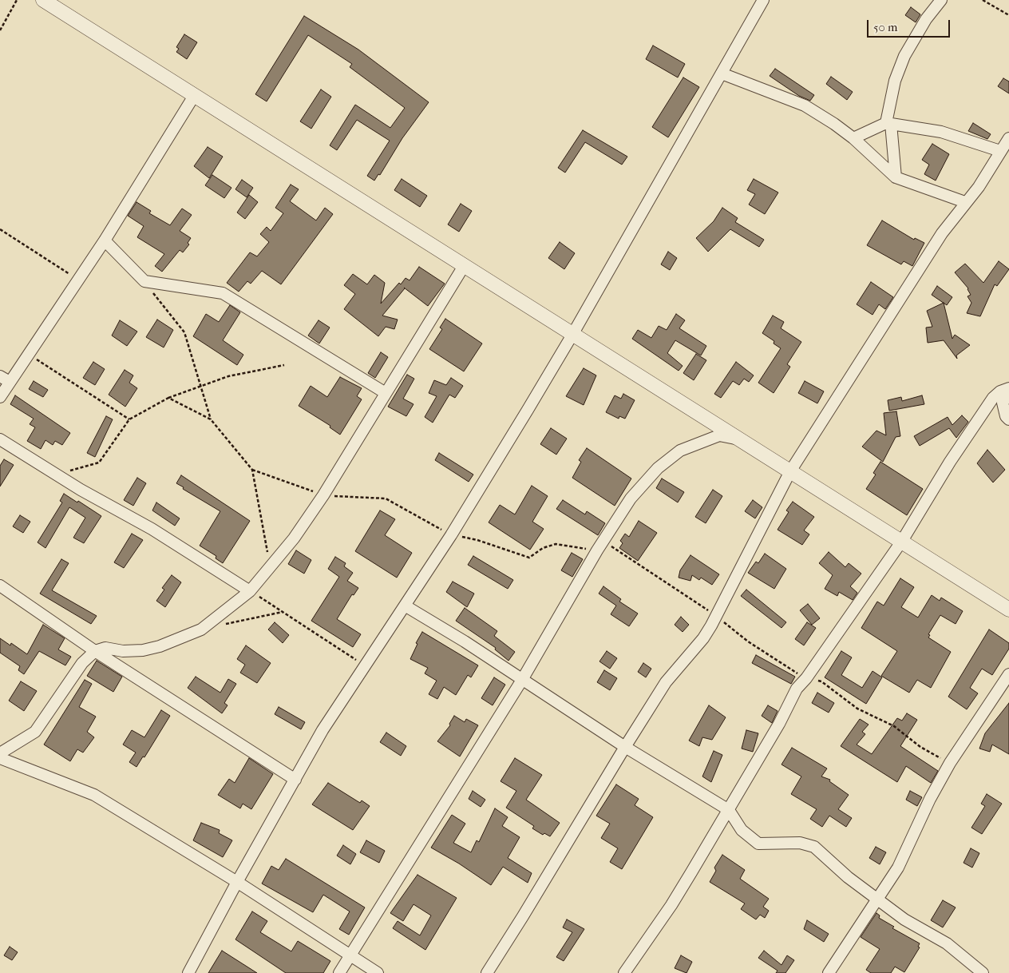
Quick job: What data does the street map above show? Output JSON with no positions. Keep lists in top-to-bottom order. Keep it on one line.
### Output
{"scale_bar":"50 m"}
